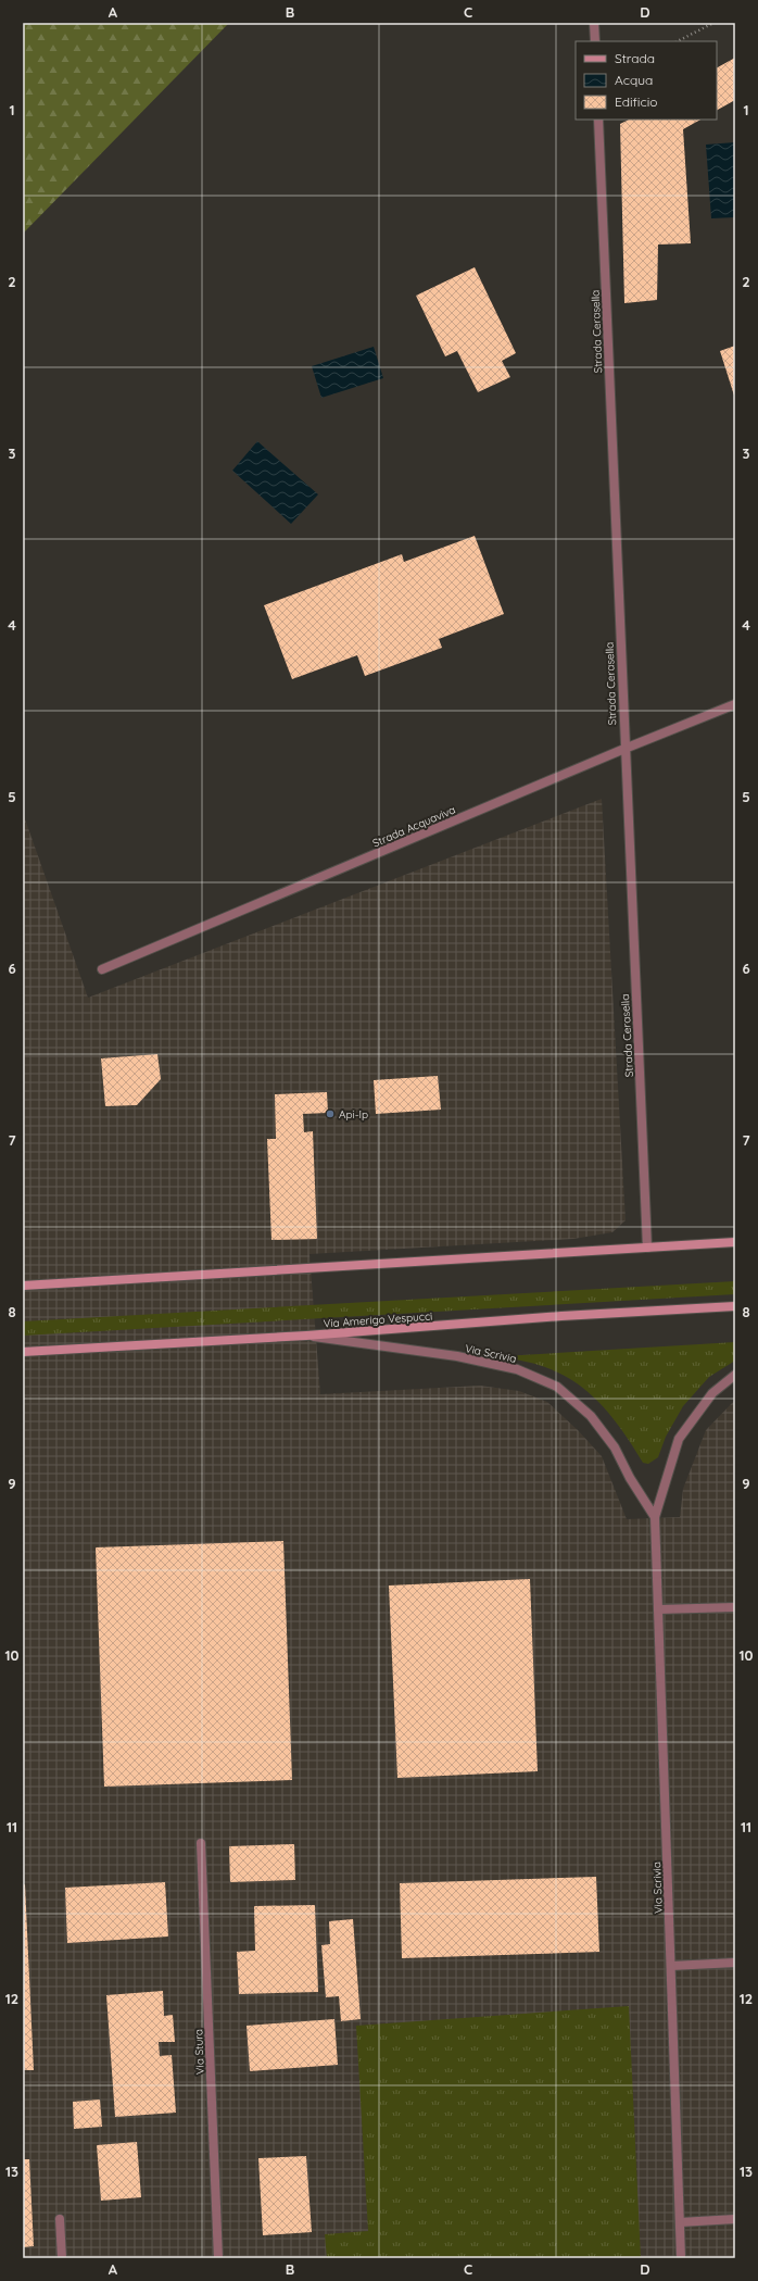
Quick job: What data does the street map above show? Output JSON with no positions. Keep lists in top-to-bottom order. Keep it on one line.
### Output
{"streets":{"street":["Strada Cerasella","Strada Acquaviva","Via Amerigo Vespucci","Via Scrivia","Via Stura"]},"crossings":[["Strada Cerasella","Strada Acquaviva"],["Via Amerigo Vespucci","Via Scrivia"]],"places":["Api-Ip"],"legend":["Strada","Acqua","Edificio"],"grid":{"columns":["A","B","C","D"],"rows":["1","2","3","4","5","6","7","8","9","10","11","12","13"]}}
